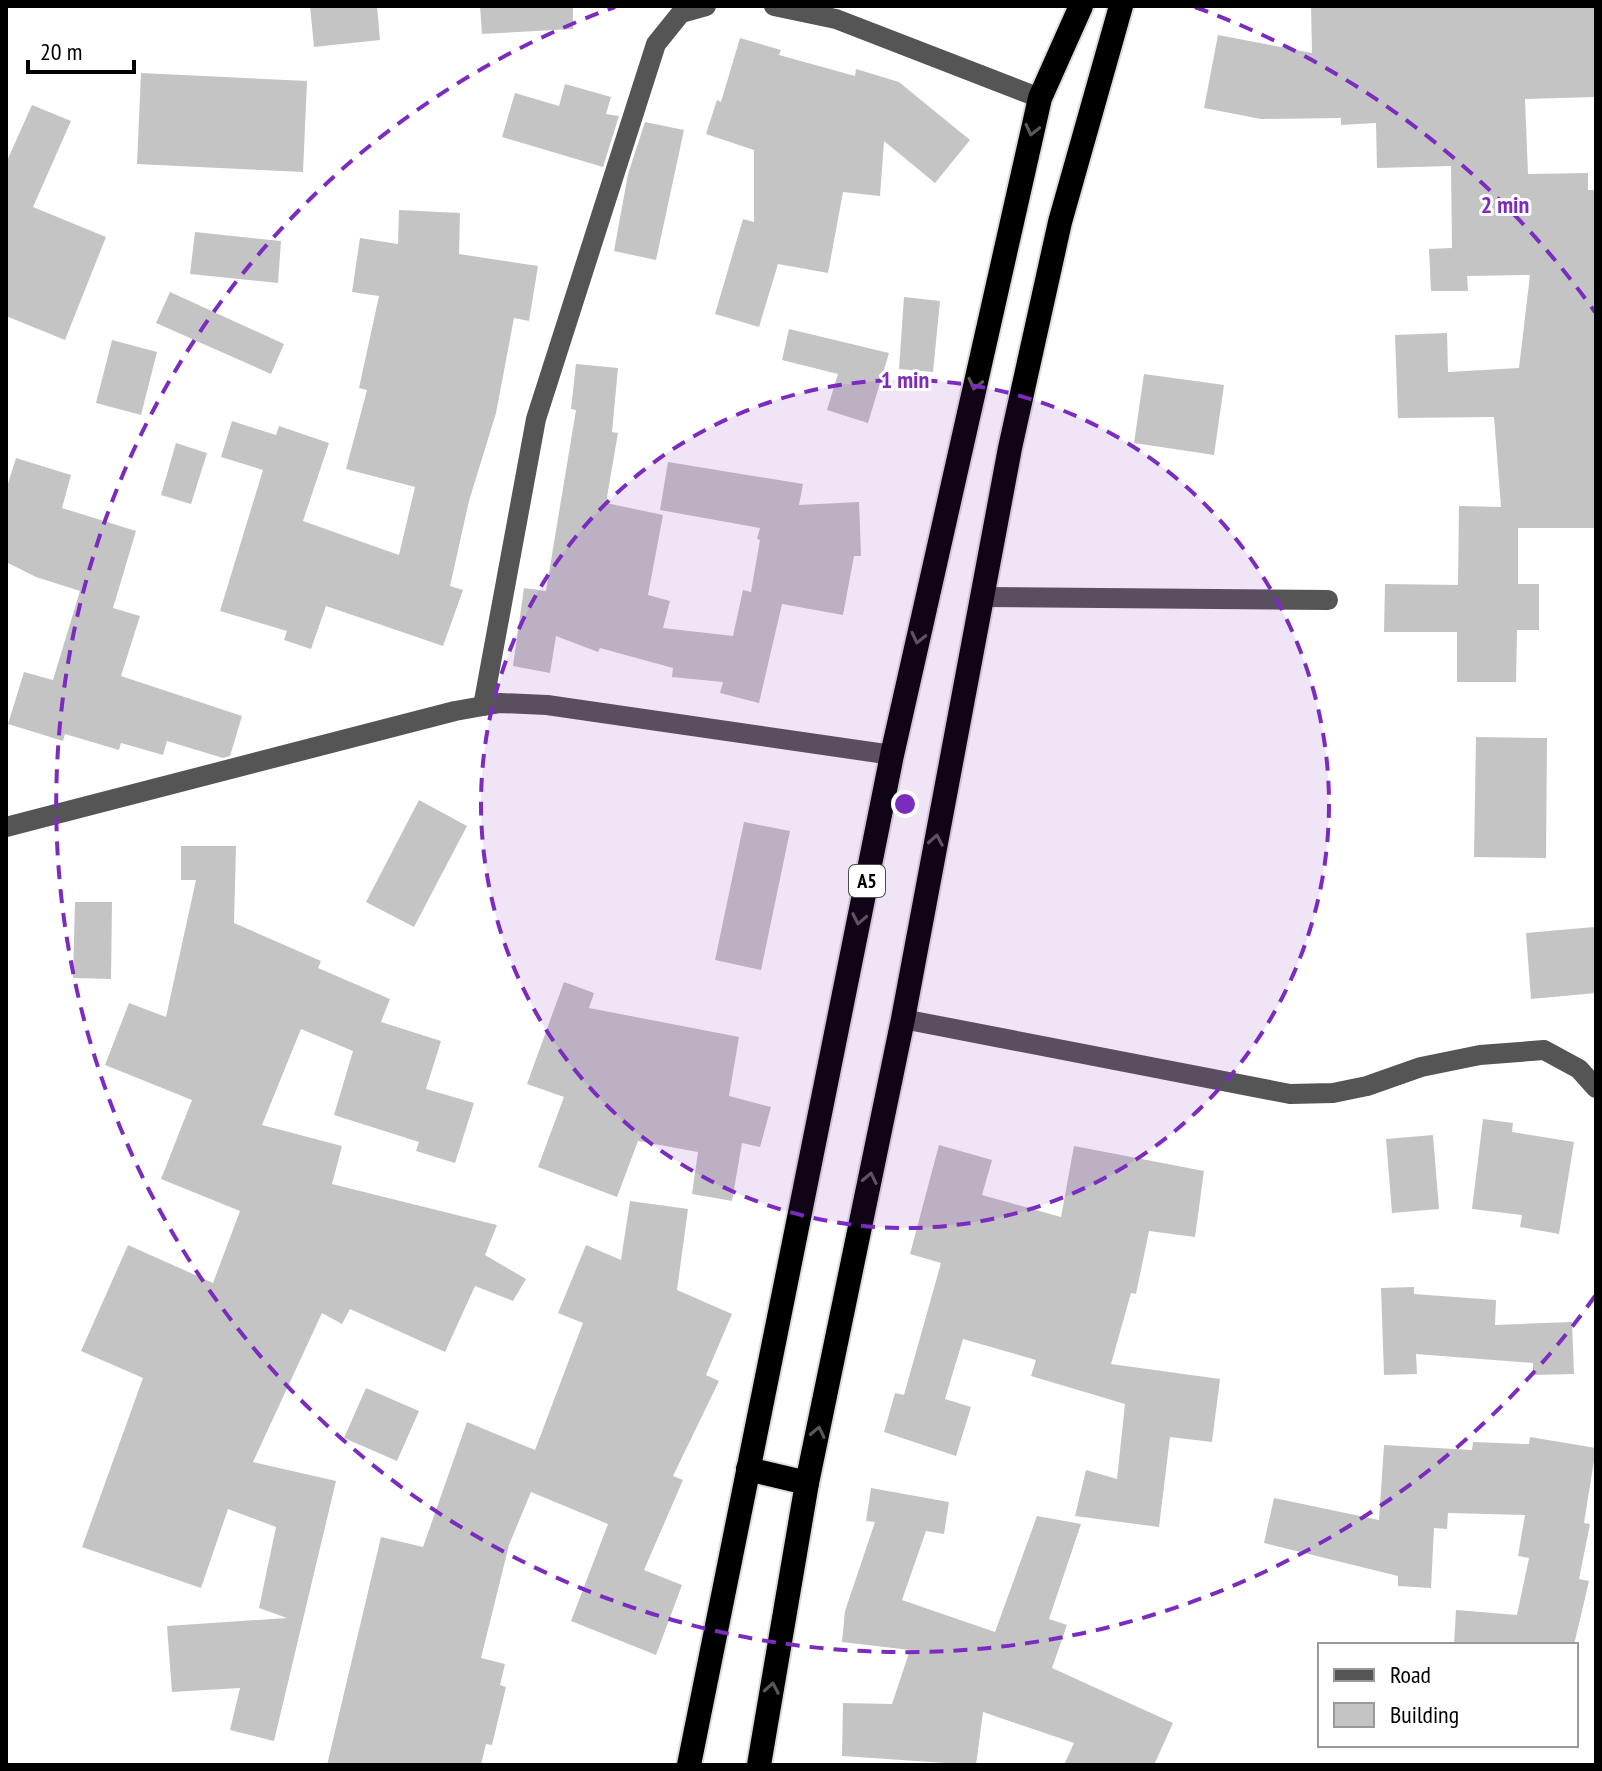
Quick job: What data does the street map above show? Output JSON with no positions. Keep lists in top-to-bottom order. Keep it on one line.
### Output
{"streets":{"highway":["A5"]},"legend":["Road","Building"],"scale_bar":"20 m","rings":["2 min","1 min"]}
